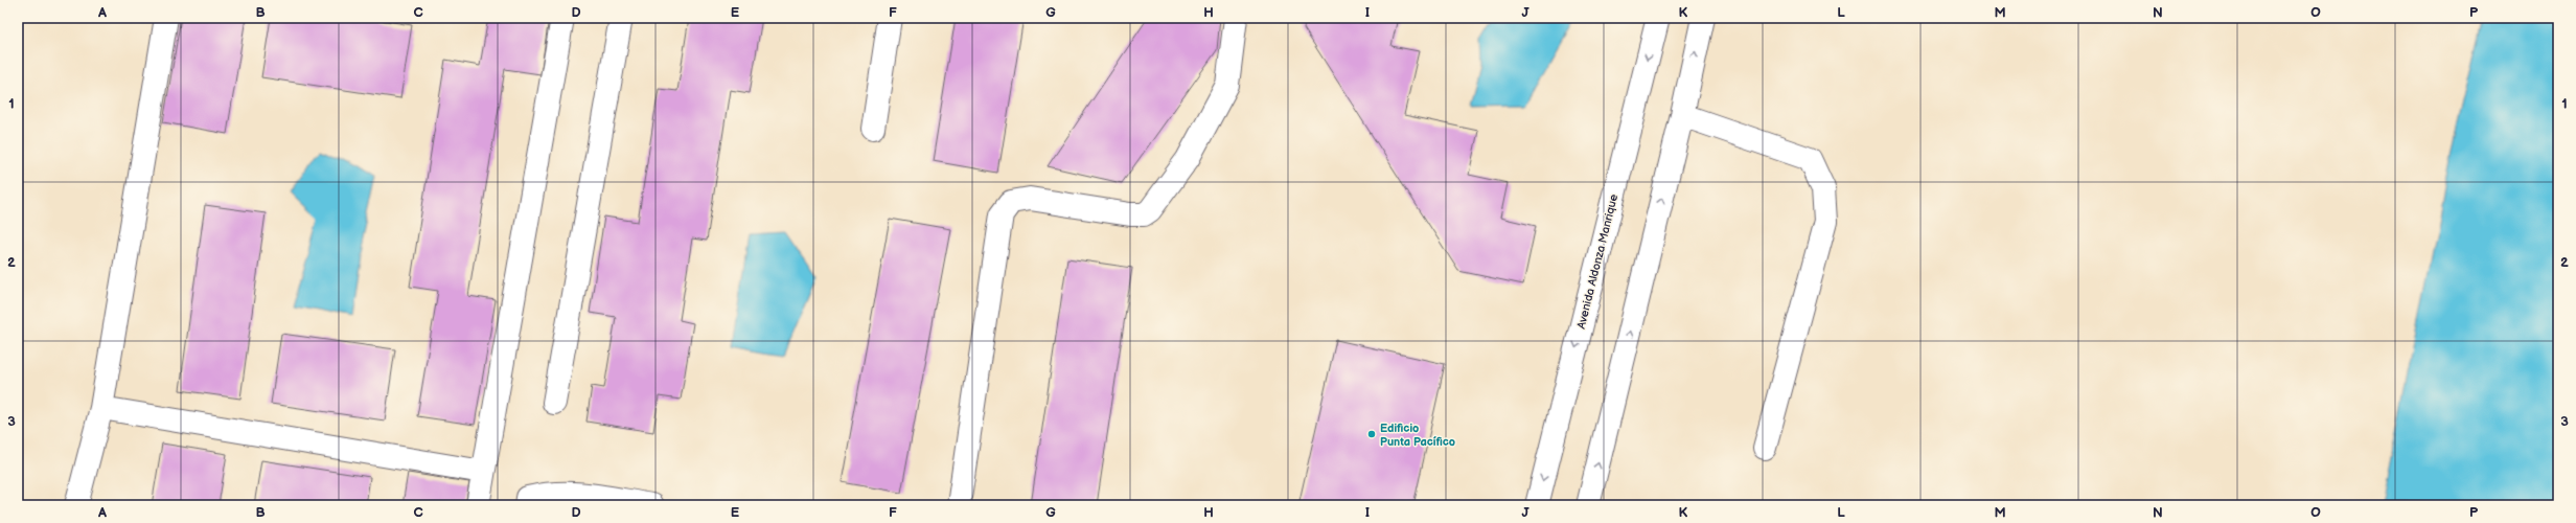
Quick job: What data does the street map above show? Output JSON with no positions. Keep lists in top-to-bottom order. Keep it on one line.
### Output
{"streets":{"street":["Avenida Aldonza Manrique"]},"places":["Edificio Punta Pacífico"],"grid":{"columns":["A","B","C","D","E","F","G","H","I","J","K","L","M","N","O","P"],"rows":["1","2","3"]}}
